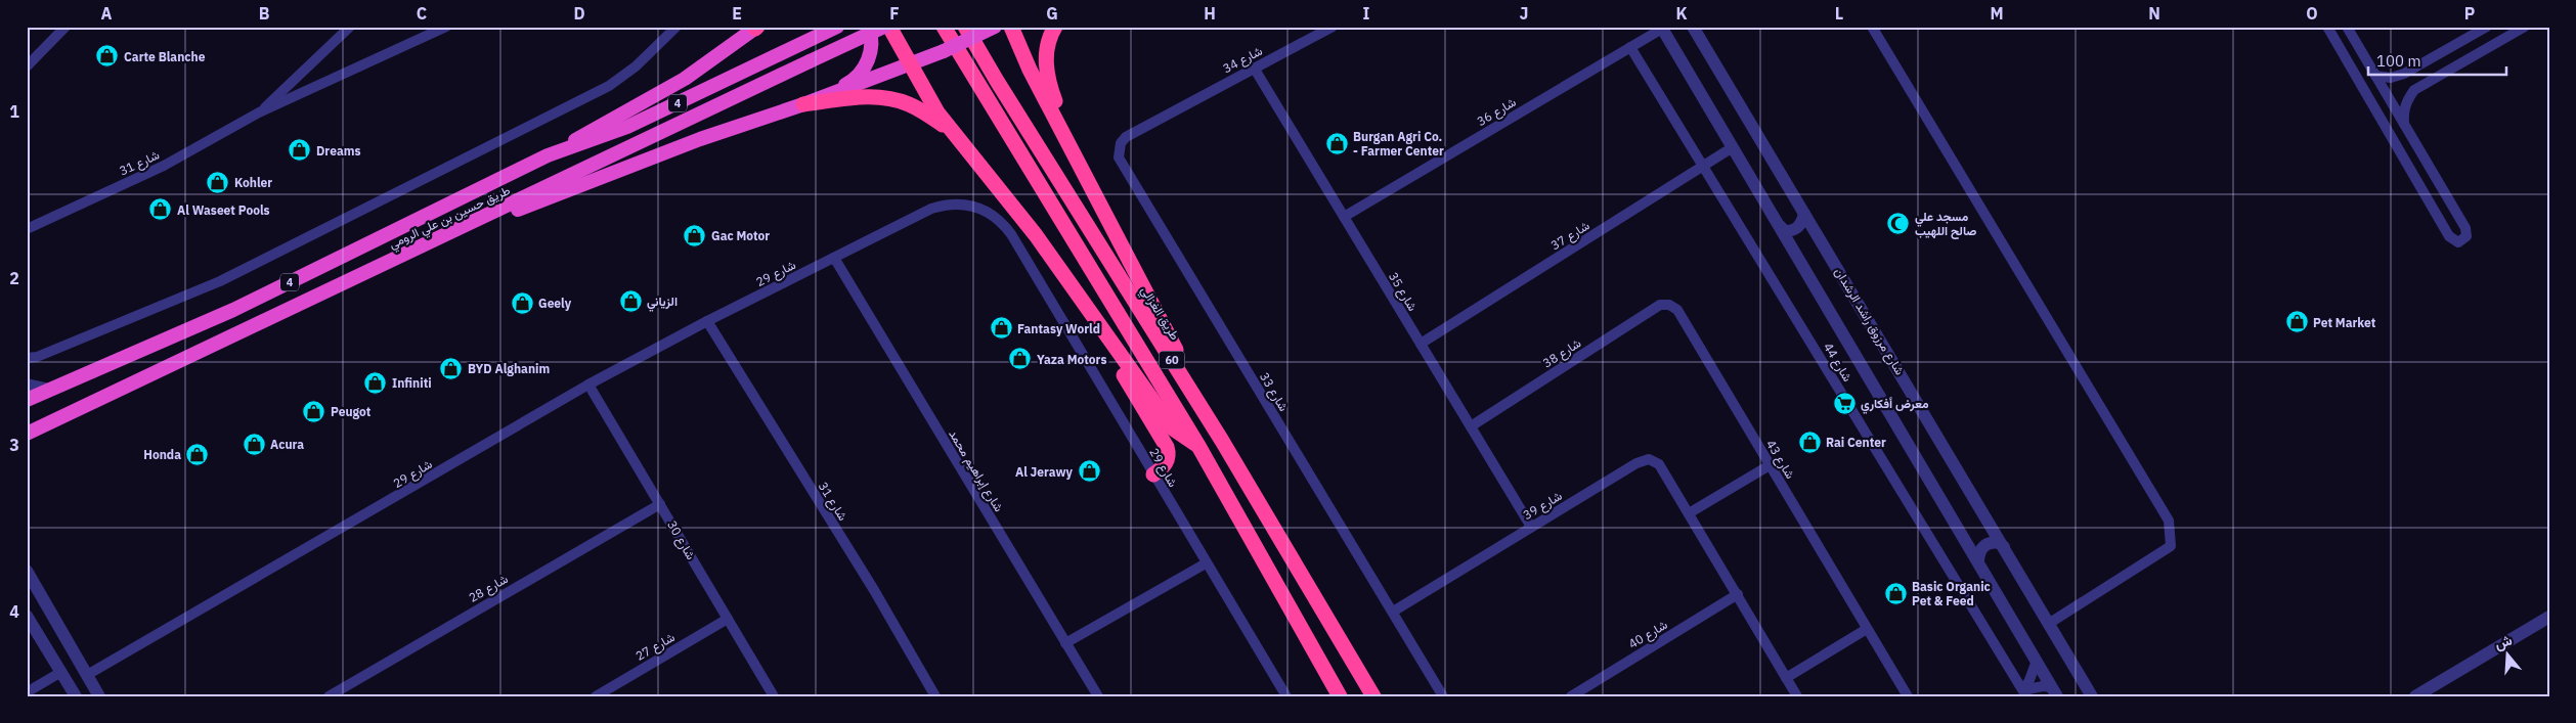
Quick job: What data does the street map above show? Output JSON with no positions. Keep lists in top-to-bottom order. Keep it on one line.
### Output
{"streets":{"highway":["4","طريق حسين بن علي الرومي","طريق الغزالي","60"],"street":["شارع 34","شارع 36","شارع 31","شارع 37","شارع 29","شارع 35","شارع مرزوق راشد الرشدان","شارع 38","شارع 44","شارع 33","شارع 43","شارع إبراهيم محمد","شارع 39","شارع 30","شارع 28","شارع 40","شارع 27"]},"crossings":[["شارع 34","شارع 35"],["شارع 34","شارع 33"],["شارع 36","شارع 35"],["شارع 36","شارع 44"],["شارع 31","شارع 29"],["شارع 37","شارع 35"],["شارع 37","شارع 44"],["شارع 29","شارع إبراهيم محمد"],["شارع 29","شارع 30"],["شارع 35","شارع 38"],["شارع 35","شارع 39"],["شارع 38","شارع 43"],["شارع 33","شارع 39"],["شارع 39","شارع 40"],["شارع 30","شارع 28"],["شارع 30","شارع 27"]],"places":{"shop":["Carte Blanche","Burgan Agri Co. - Farmer Center","Dreams","Kohler","Al Waseet Pools","Gac Motor","الزياني","Geely","Pet Market","Fantasy World","Yaza Motors","BYD Alghanim","Infiniti","Peugot","Rai Center","Acura","Honda","Al Jerawy","Basic Organic Pet & Feed"],"mosque":["مسجد علي صالح اللهيب"],"supermarket":["معرض أفكاري"]},"scale_bar":"100 m","north":"top","grid":{"columns":["A","B","C","D","E","F","G","H","I","J","K","L","M","N","O","P"],"rows":["1","2","3","4"]}}
